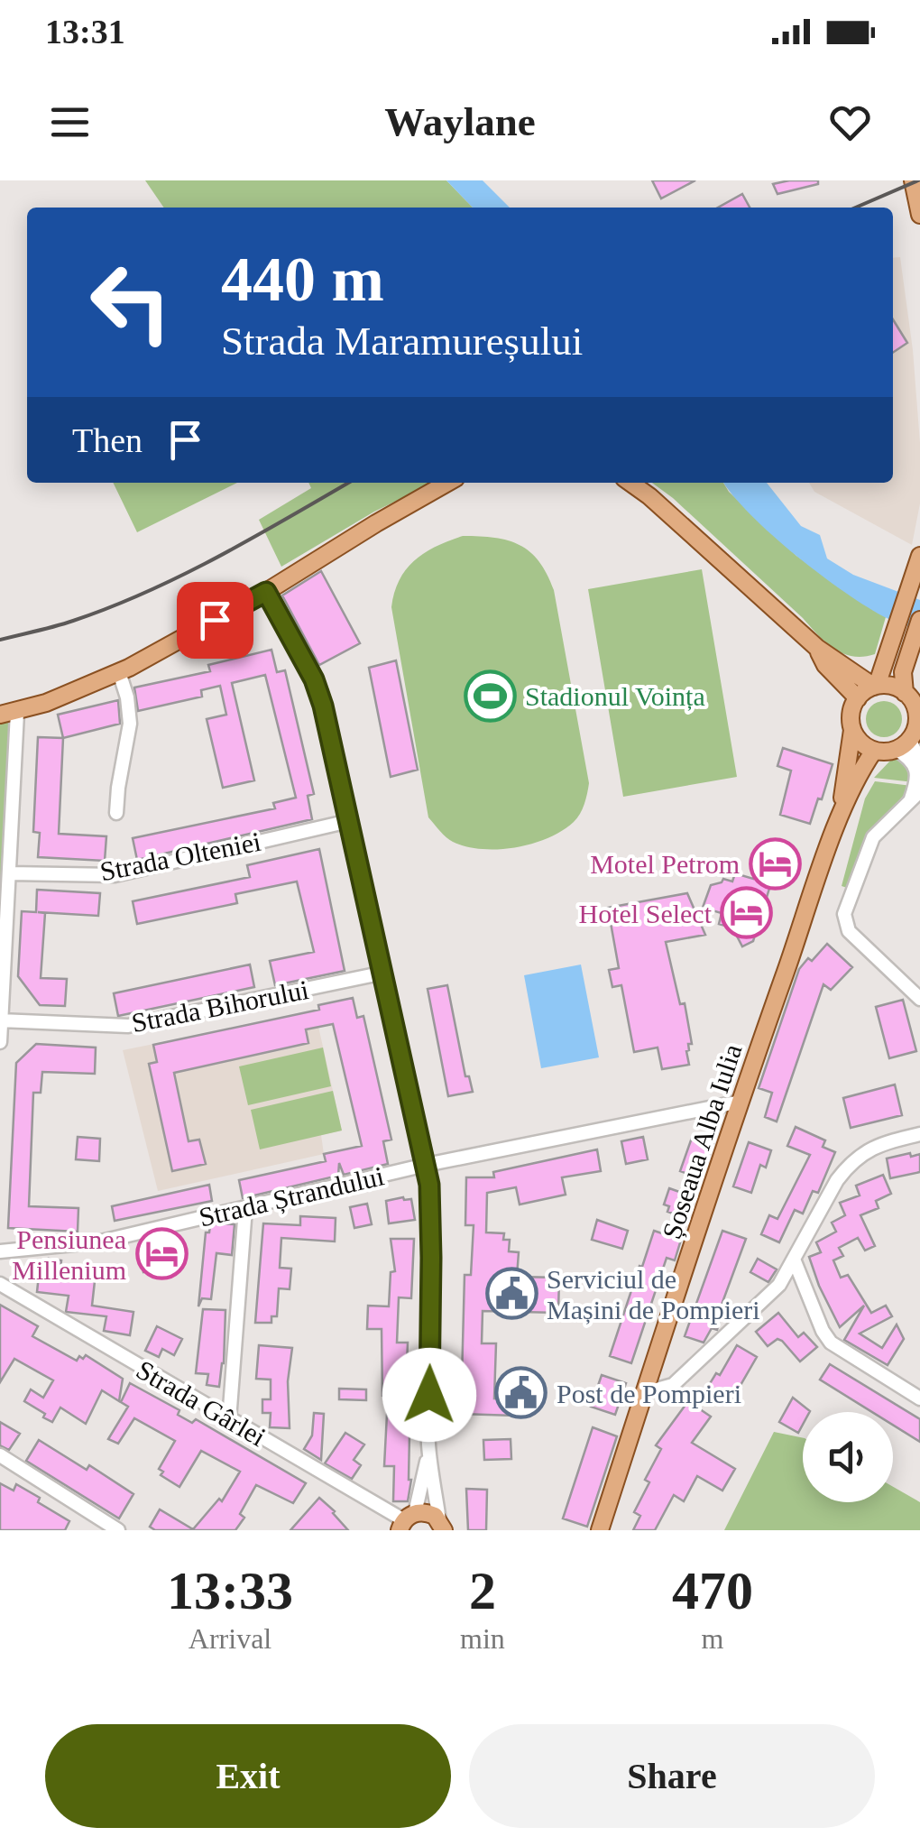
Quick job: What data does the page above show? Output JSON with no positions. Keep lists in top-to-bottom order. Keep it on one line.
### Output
{"streets":{"main road":["Șoseaua Alba Iulia"],"street":["Strada Olteniei","Strada Bihorului","Strada Ștrandului","Strada Gârlei"]},"crossings":[["Șoseaua Alba Iulia","Strada Ștrandului"]],"places":{"sports":["Stadionul Voința"],"hotel":["Motel Petrom","Hotel Select","Pensiunea Millenium"],"public building":["Serviciul de Mașini de Pompieri","Post de Pompieri"]},"page":{"status":"13:31","header":"Waylane","turn":["440 m","Strada Maramureșului"],"then":"Then","eta":["13:33","Arrival","2","min","470","m"],"buttons":["Exit","Share"]}}
